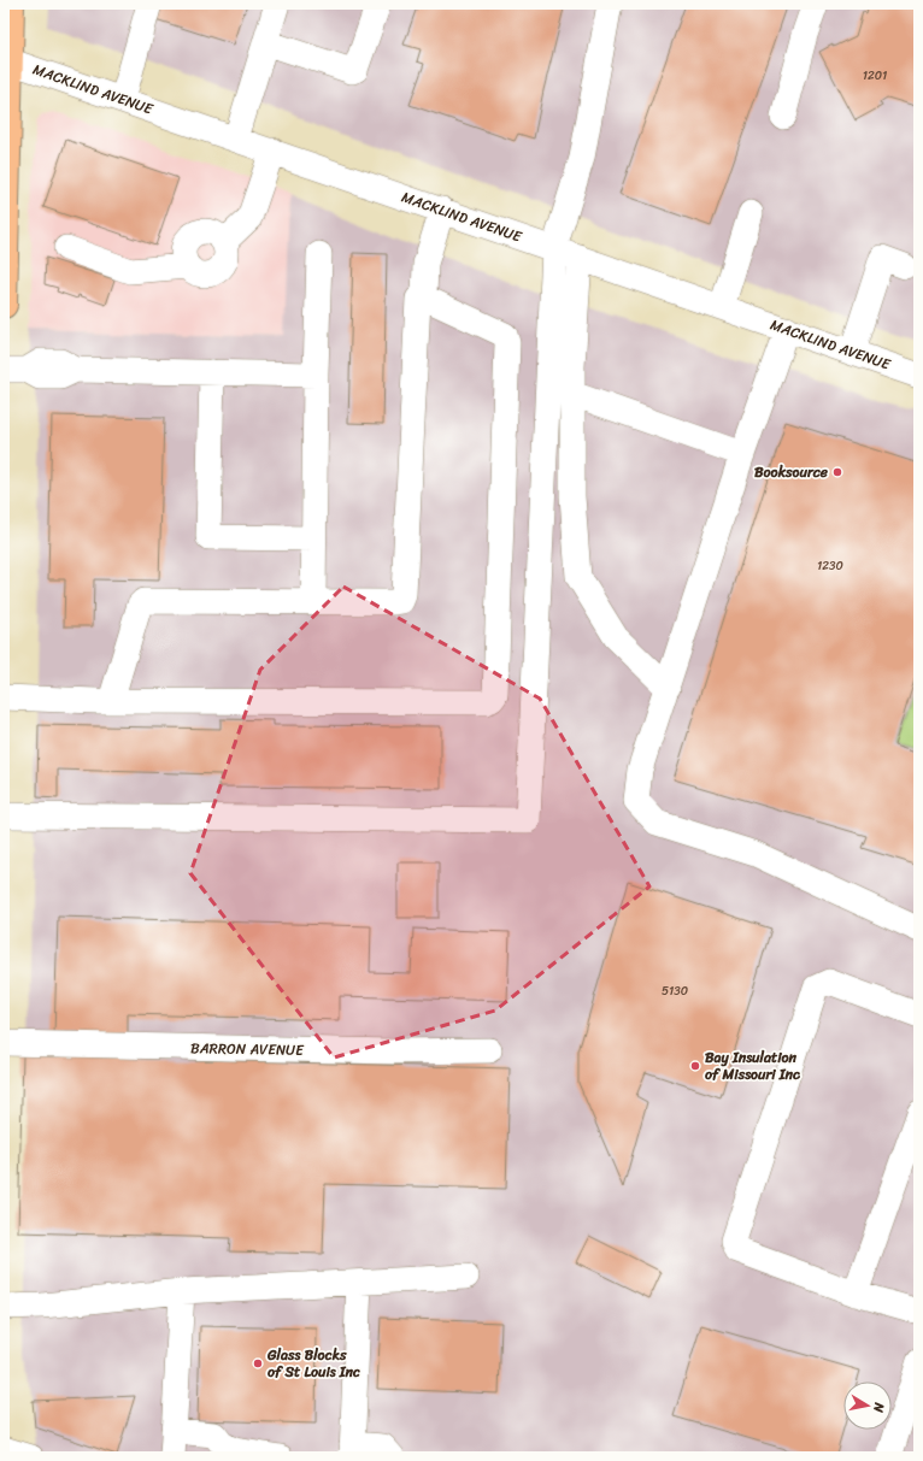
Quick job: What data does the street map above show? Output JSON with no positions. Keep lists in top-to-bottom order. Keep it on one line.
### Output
{"streets":{"street":["MACKLIND AVENUE","BARRON AVENUE"]},"places":["Booksource","Bay Insulation of Missouri Inc","Glass Blocks of St Louis Inc"],"house_numbers":["1201","1230","5130"],"north":"right"}
